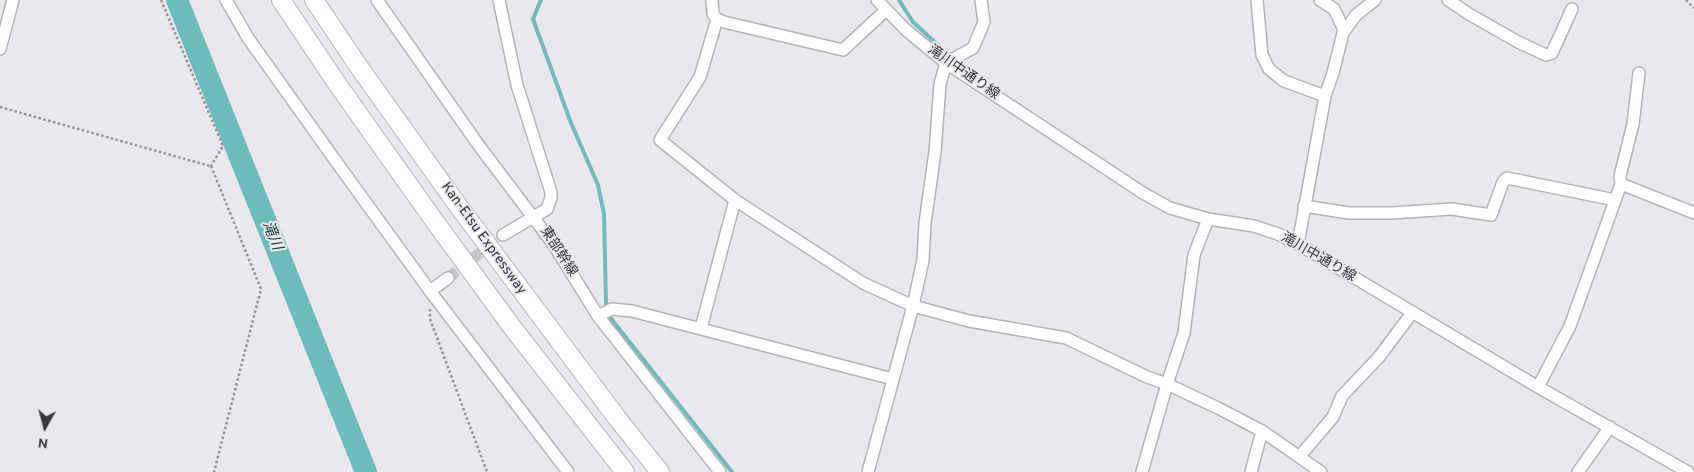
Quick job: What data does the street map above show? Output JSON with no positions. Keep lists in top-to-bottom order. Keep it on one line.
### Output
{"streets":{"highway":["Kan-Etsu Expressway"],"street":["滝川中通り線","東部幹線"]},"water":["滝川"],"north":"bottom"}
